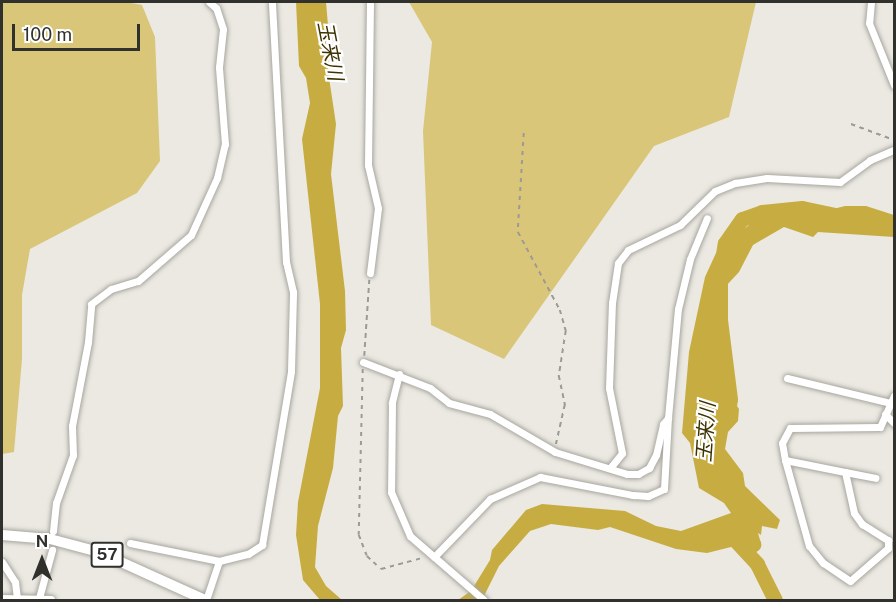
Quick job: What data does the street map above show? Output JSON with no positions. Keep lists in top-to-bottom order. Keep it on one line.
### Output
{"streets":{"highway":["57"]},"water":["玉来川"],"scale_bar":"100 m","north":"top"}
